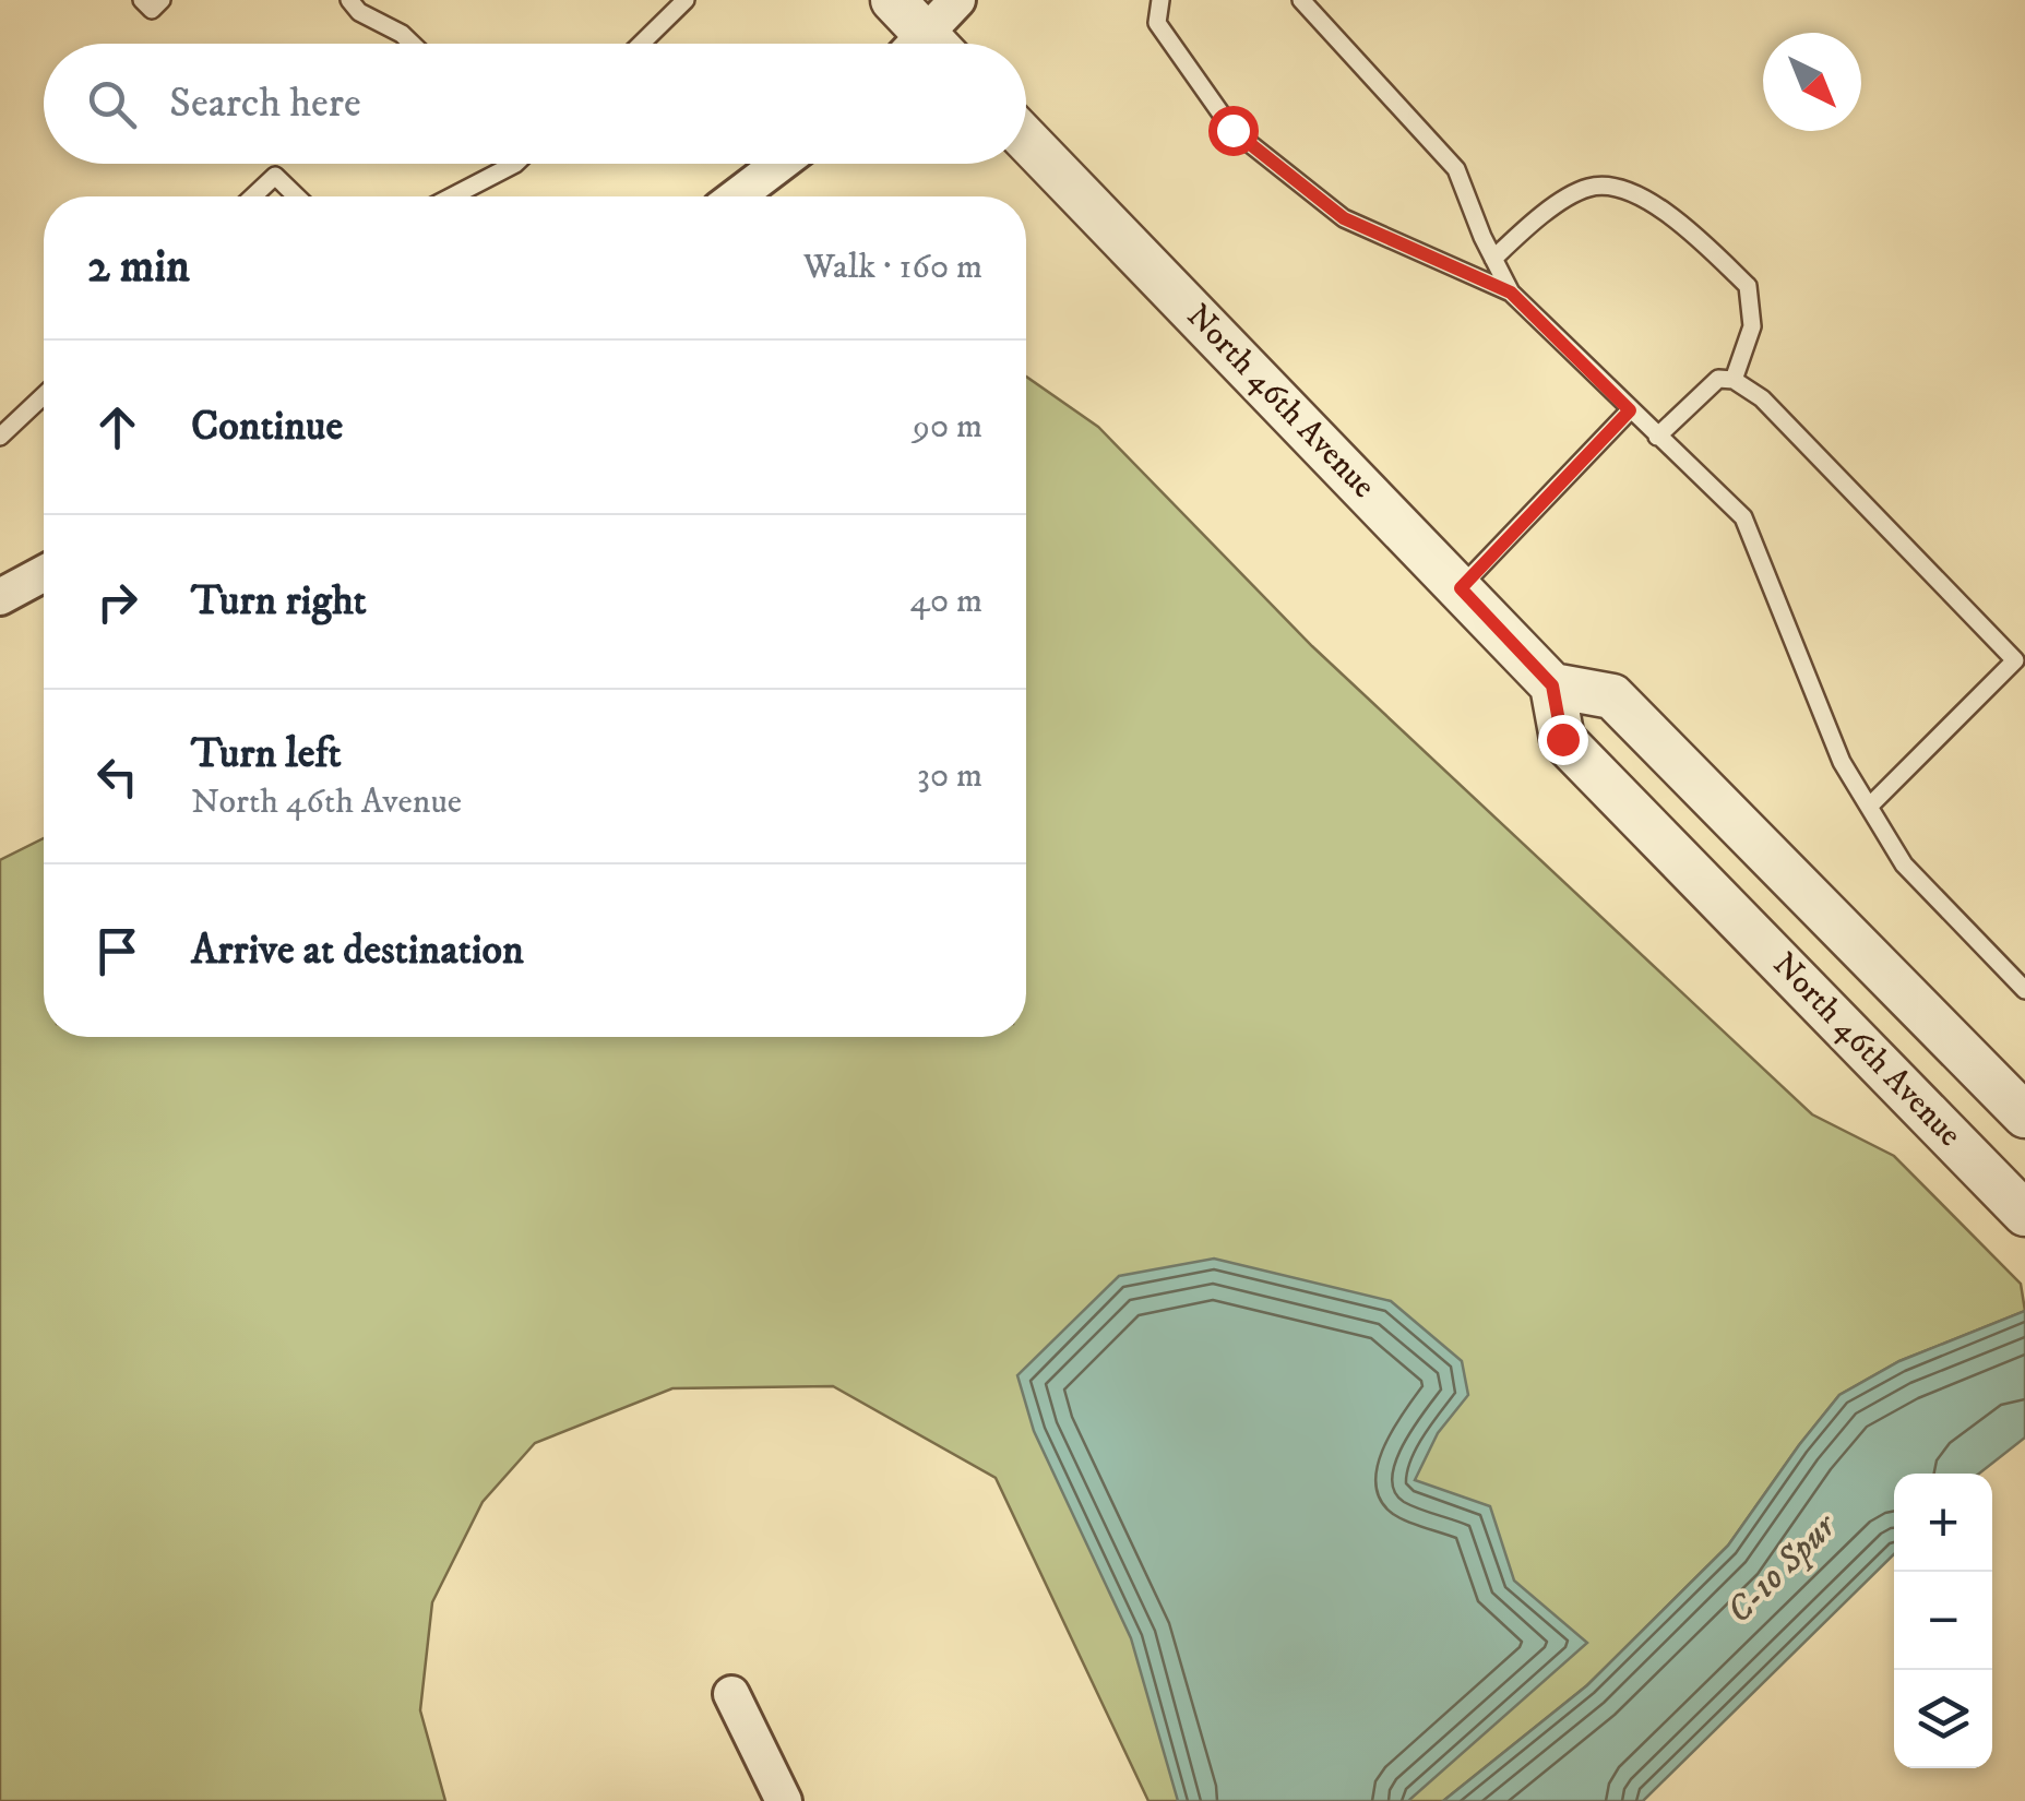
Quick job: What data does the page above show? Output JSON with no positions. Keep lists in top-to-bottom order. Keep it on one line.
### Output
{"streets":{"street":["North 46th Avenue"]},"water":["C-10 Spur"],"north":"bottom right","page":{"search":"Search here","heading":["2 min","Walk · 160 m"],"list":[["Continue","90 m"],["Turn right","40 m"],["Turn left","North 46th Avenue","30 m"],"Arrive at destination"],"map_buttons":["+","−"]}}
